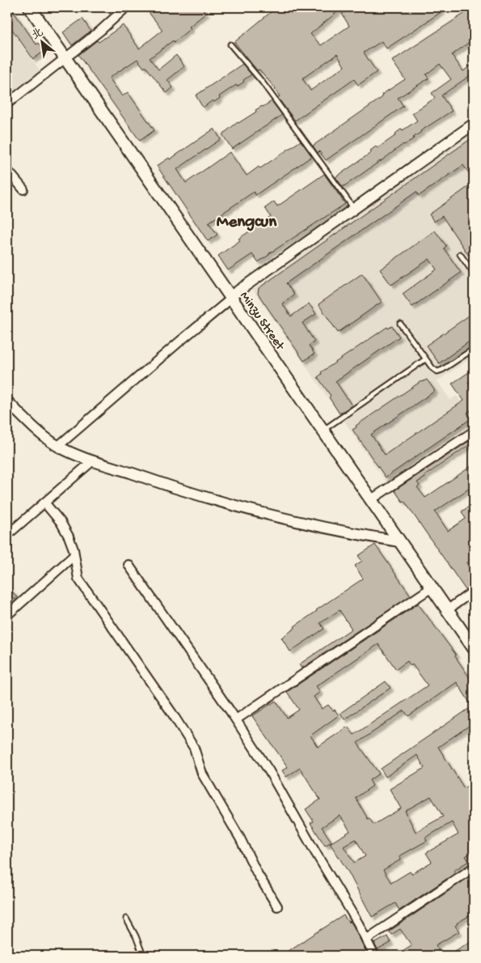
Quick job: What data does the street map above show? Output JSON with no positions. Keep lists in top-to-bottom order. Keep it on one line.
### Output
{"streets":{"main road":["Minzu Street"]},"districts":["Mengcun"],"north":"top left"}
